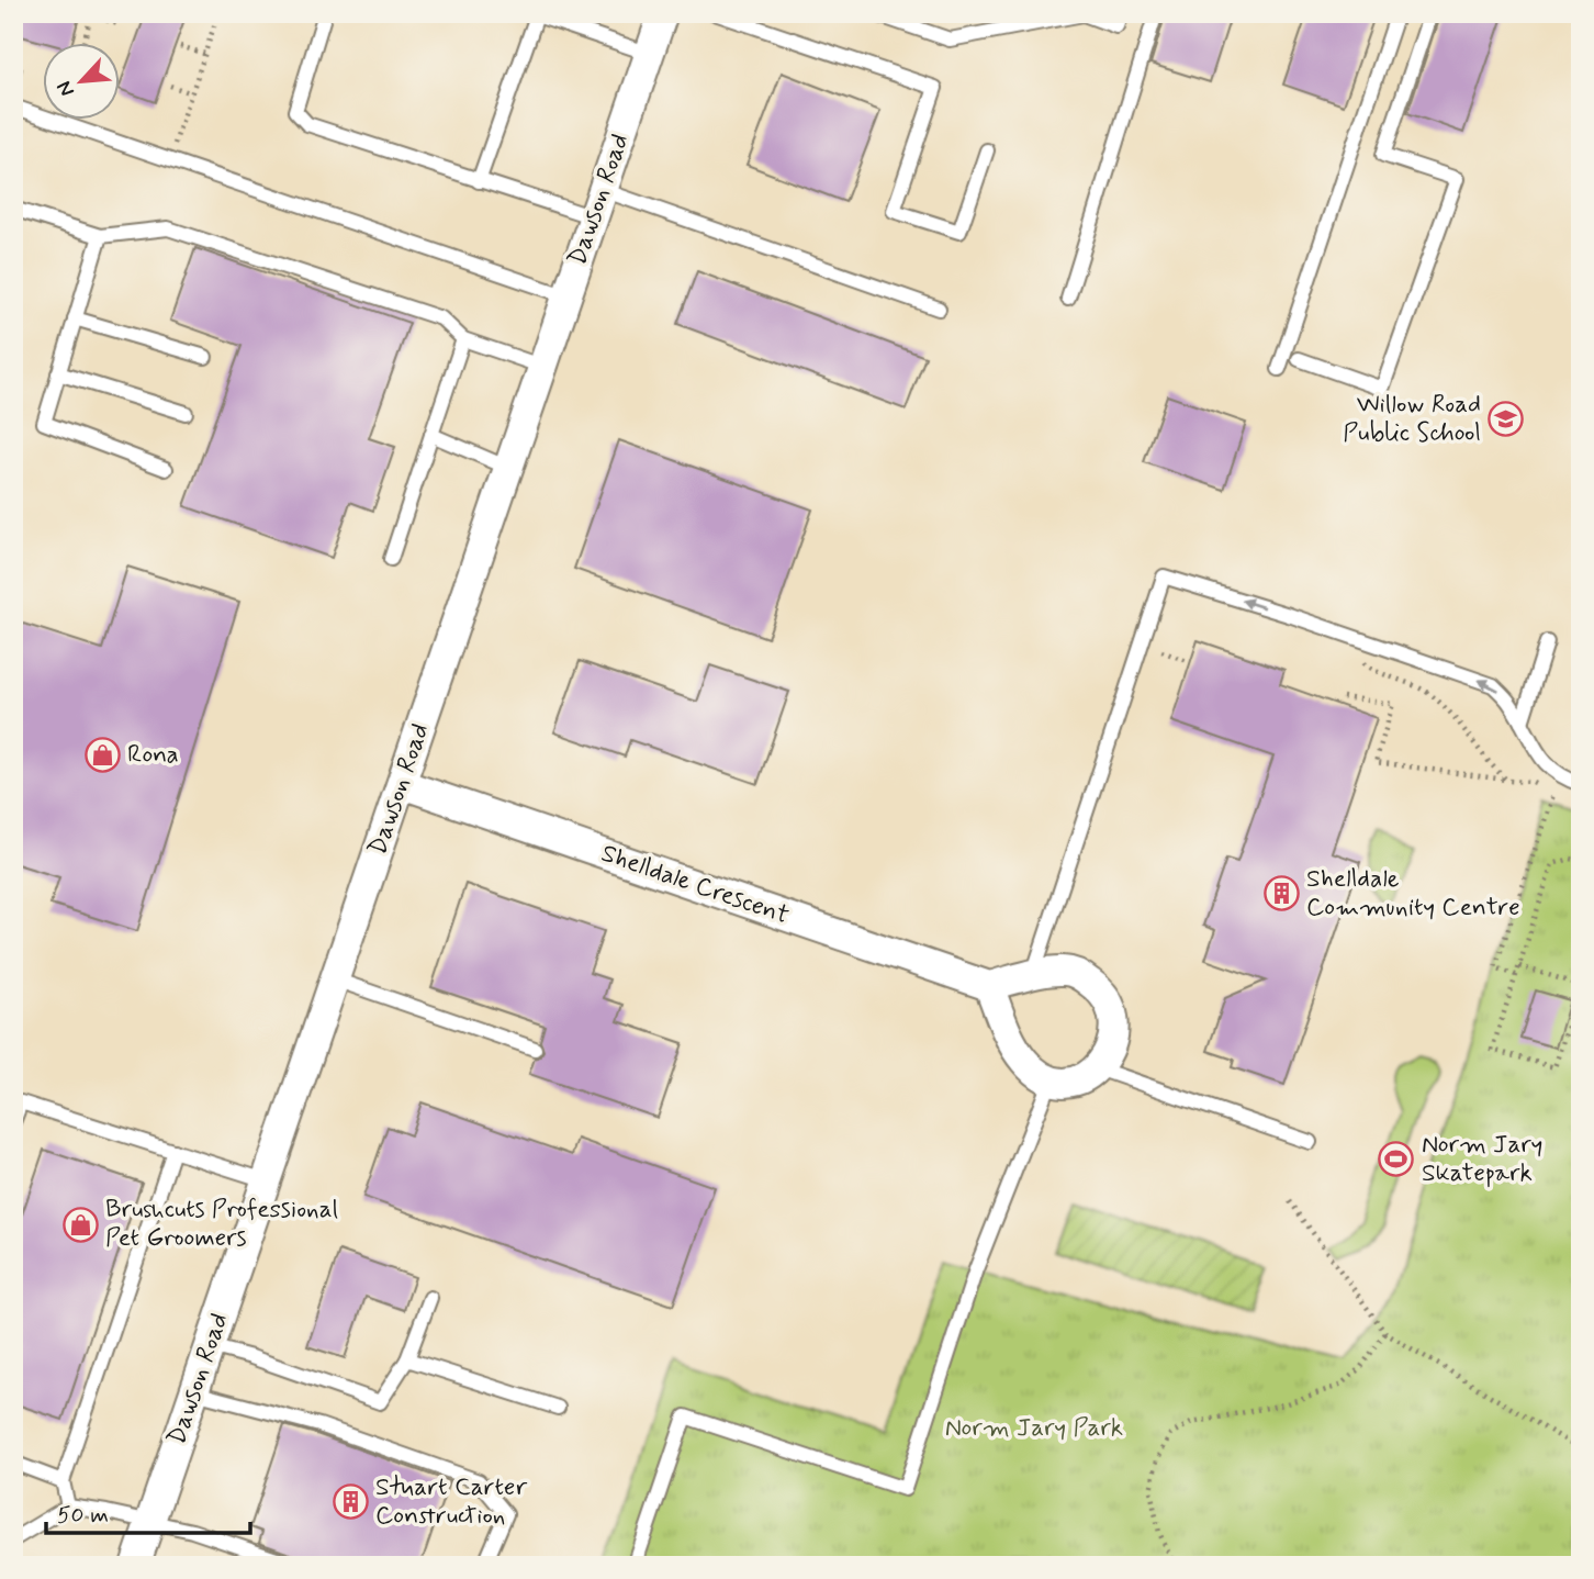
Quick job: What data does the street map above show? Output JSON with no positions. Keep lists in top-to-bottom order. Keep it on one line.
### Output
{"streets":{"street":["Dawson Road","Shelldale Crescent"]},"crossings":[["Dawson Road","Shelldale Crescent"]],"parks":["Norm Jary Park"],"places":{"school or university":["Willow Road Public School"],"shop":["Rona","Brushcuts Professional Pet Groomers"],"building":["Shelldale Community Centre","Stuart Carter Construction"],"sports":["Norm Jary Skatepark"]},"scale_bar":"50 m","north":"bottom left"}
